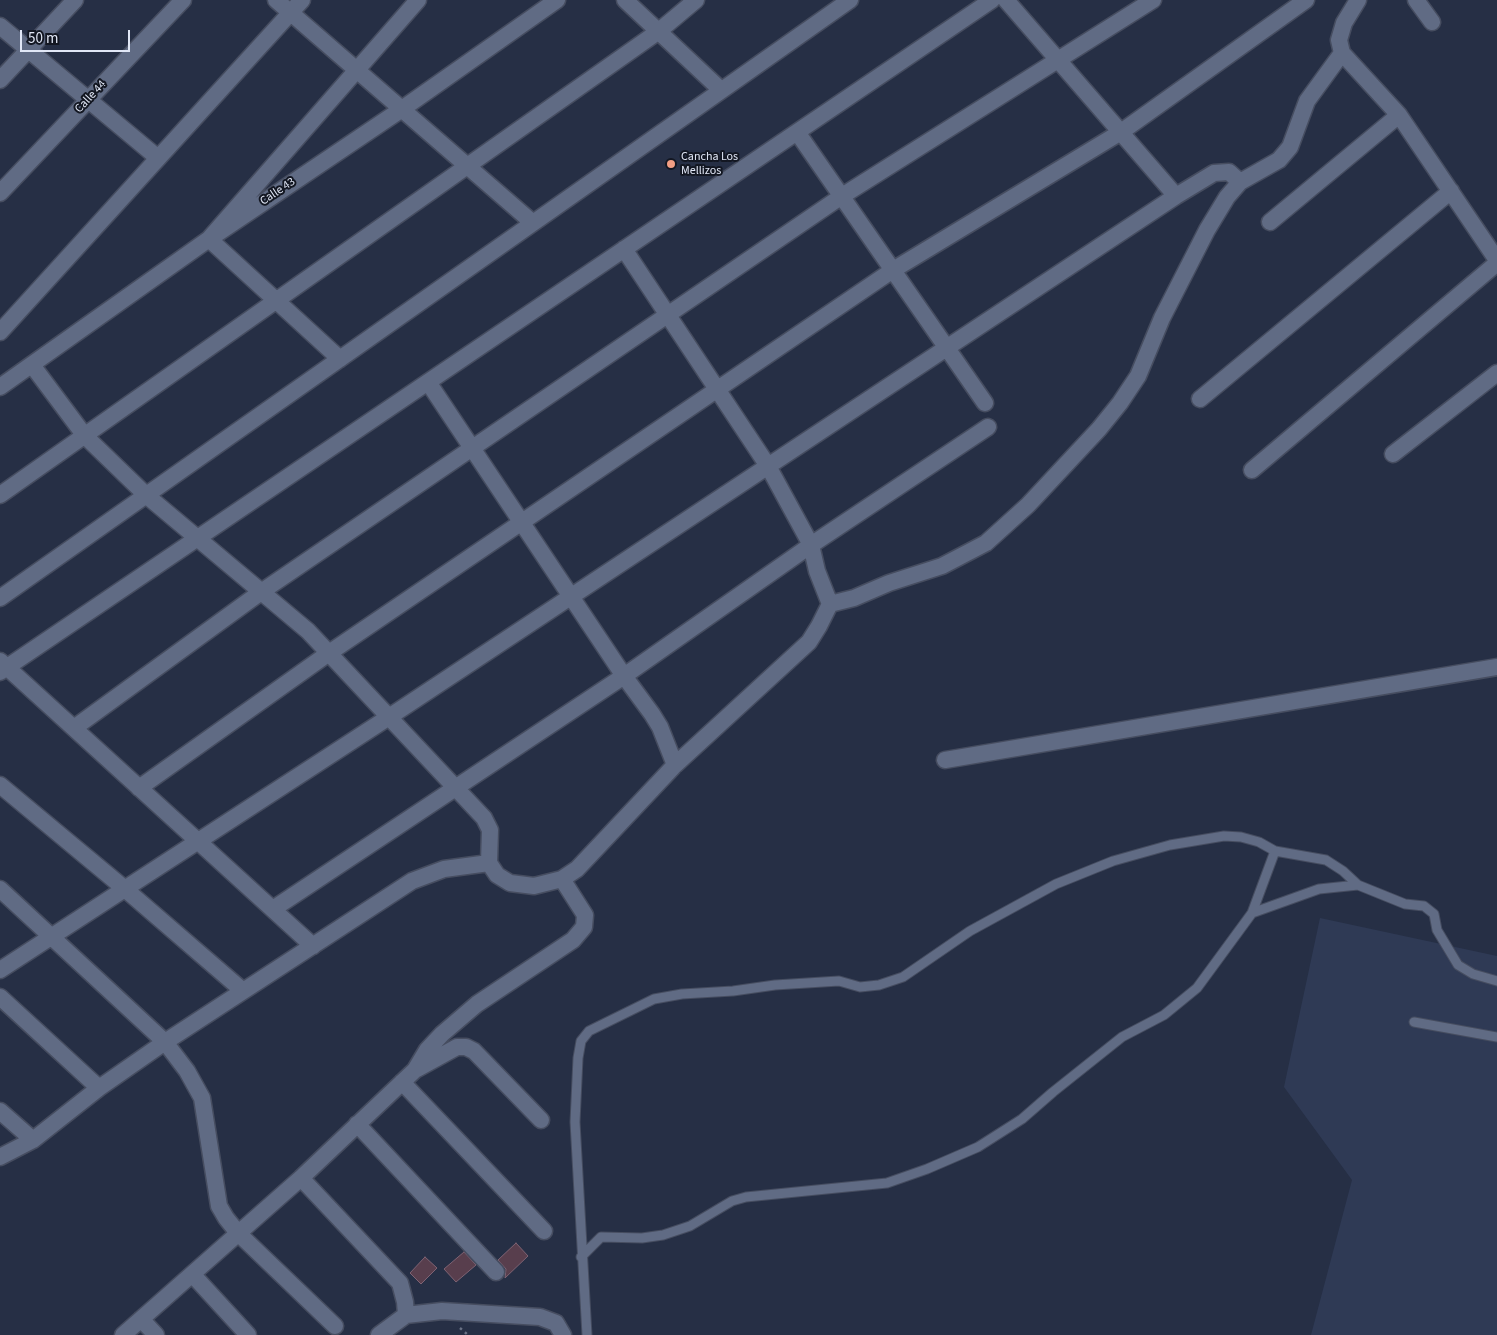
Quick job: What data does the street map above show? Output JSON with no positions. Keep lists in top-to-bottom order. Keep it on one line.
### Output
{"streets":{"street":["Calle 44","Calle 43"]},"places":["Cancha Los Mellizos"],"scale_bar":"50 m"}
